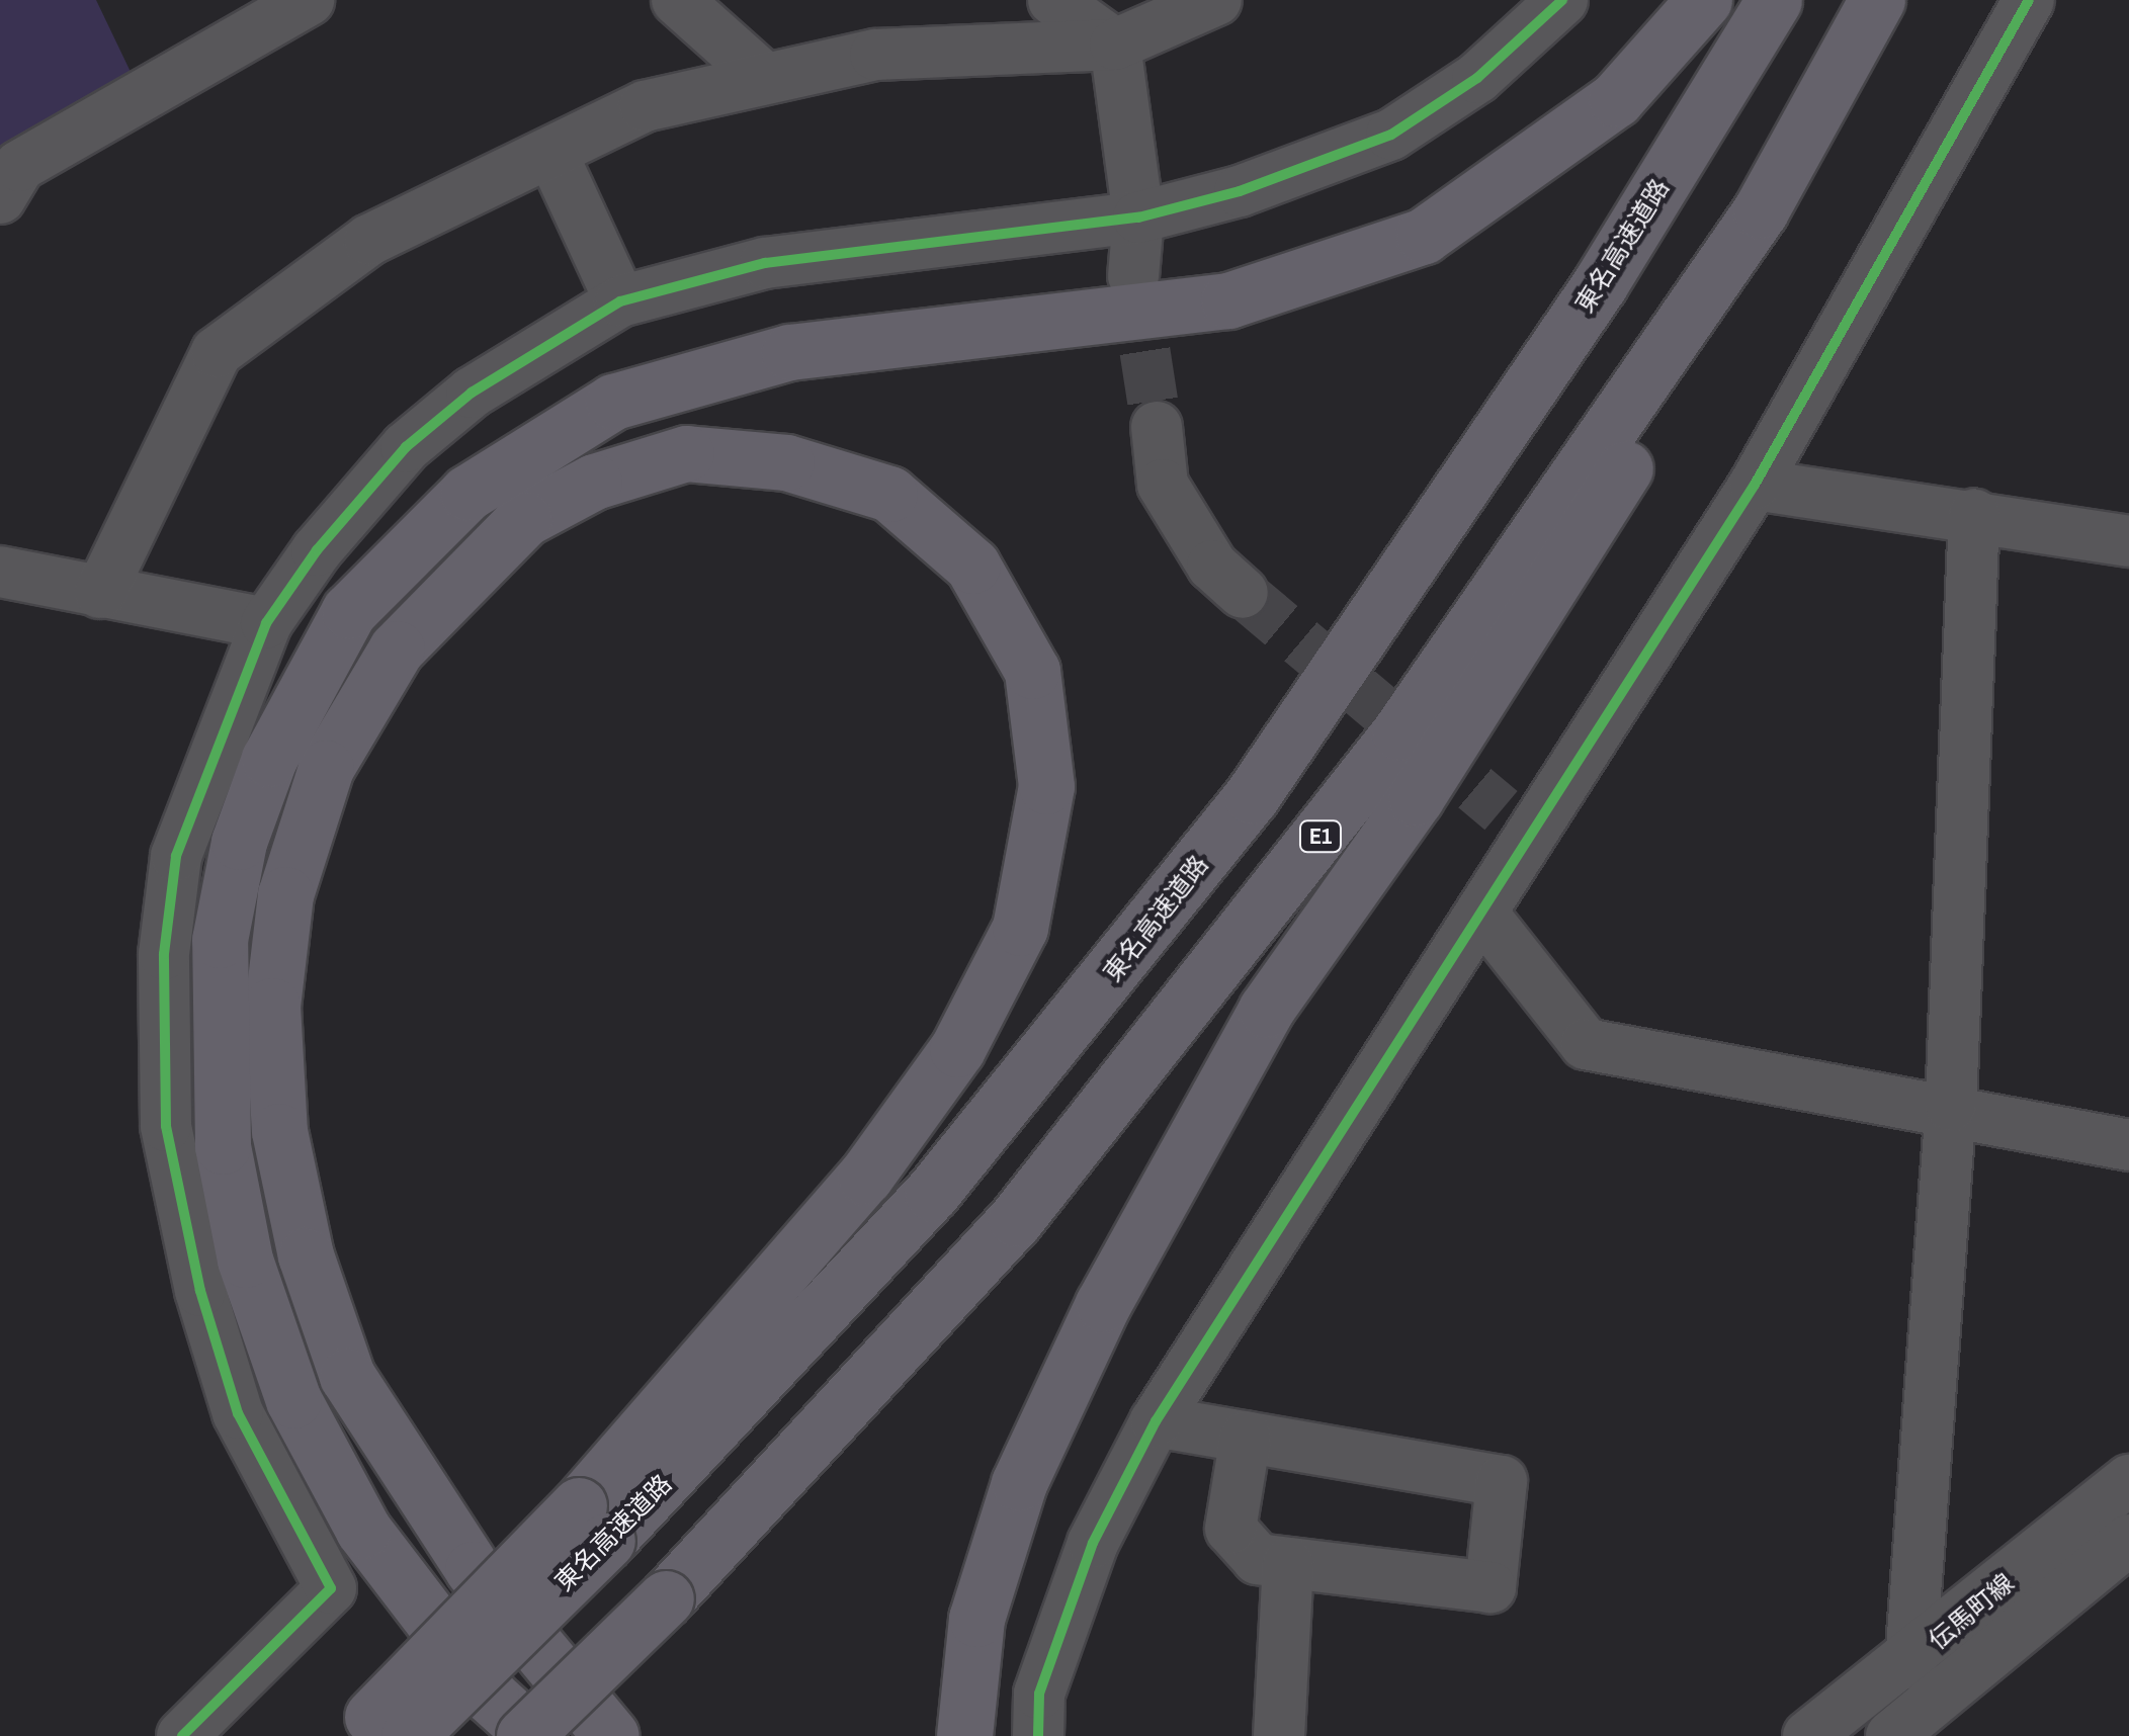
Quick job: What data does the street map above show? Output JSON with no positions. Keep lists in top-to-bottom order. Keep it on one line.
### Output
{"streets":{"highway":["東名高速道路","E1"],"street":["伝馬町線"]}}
